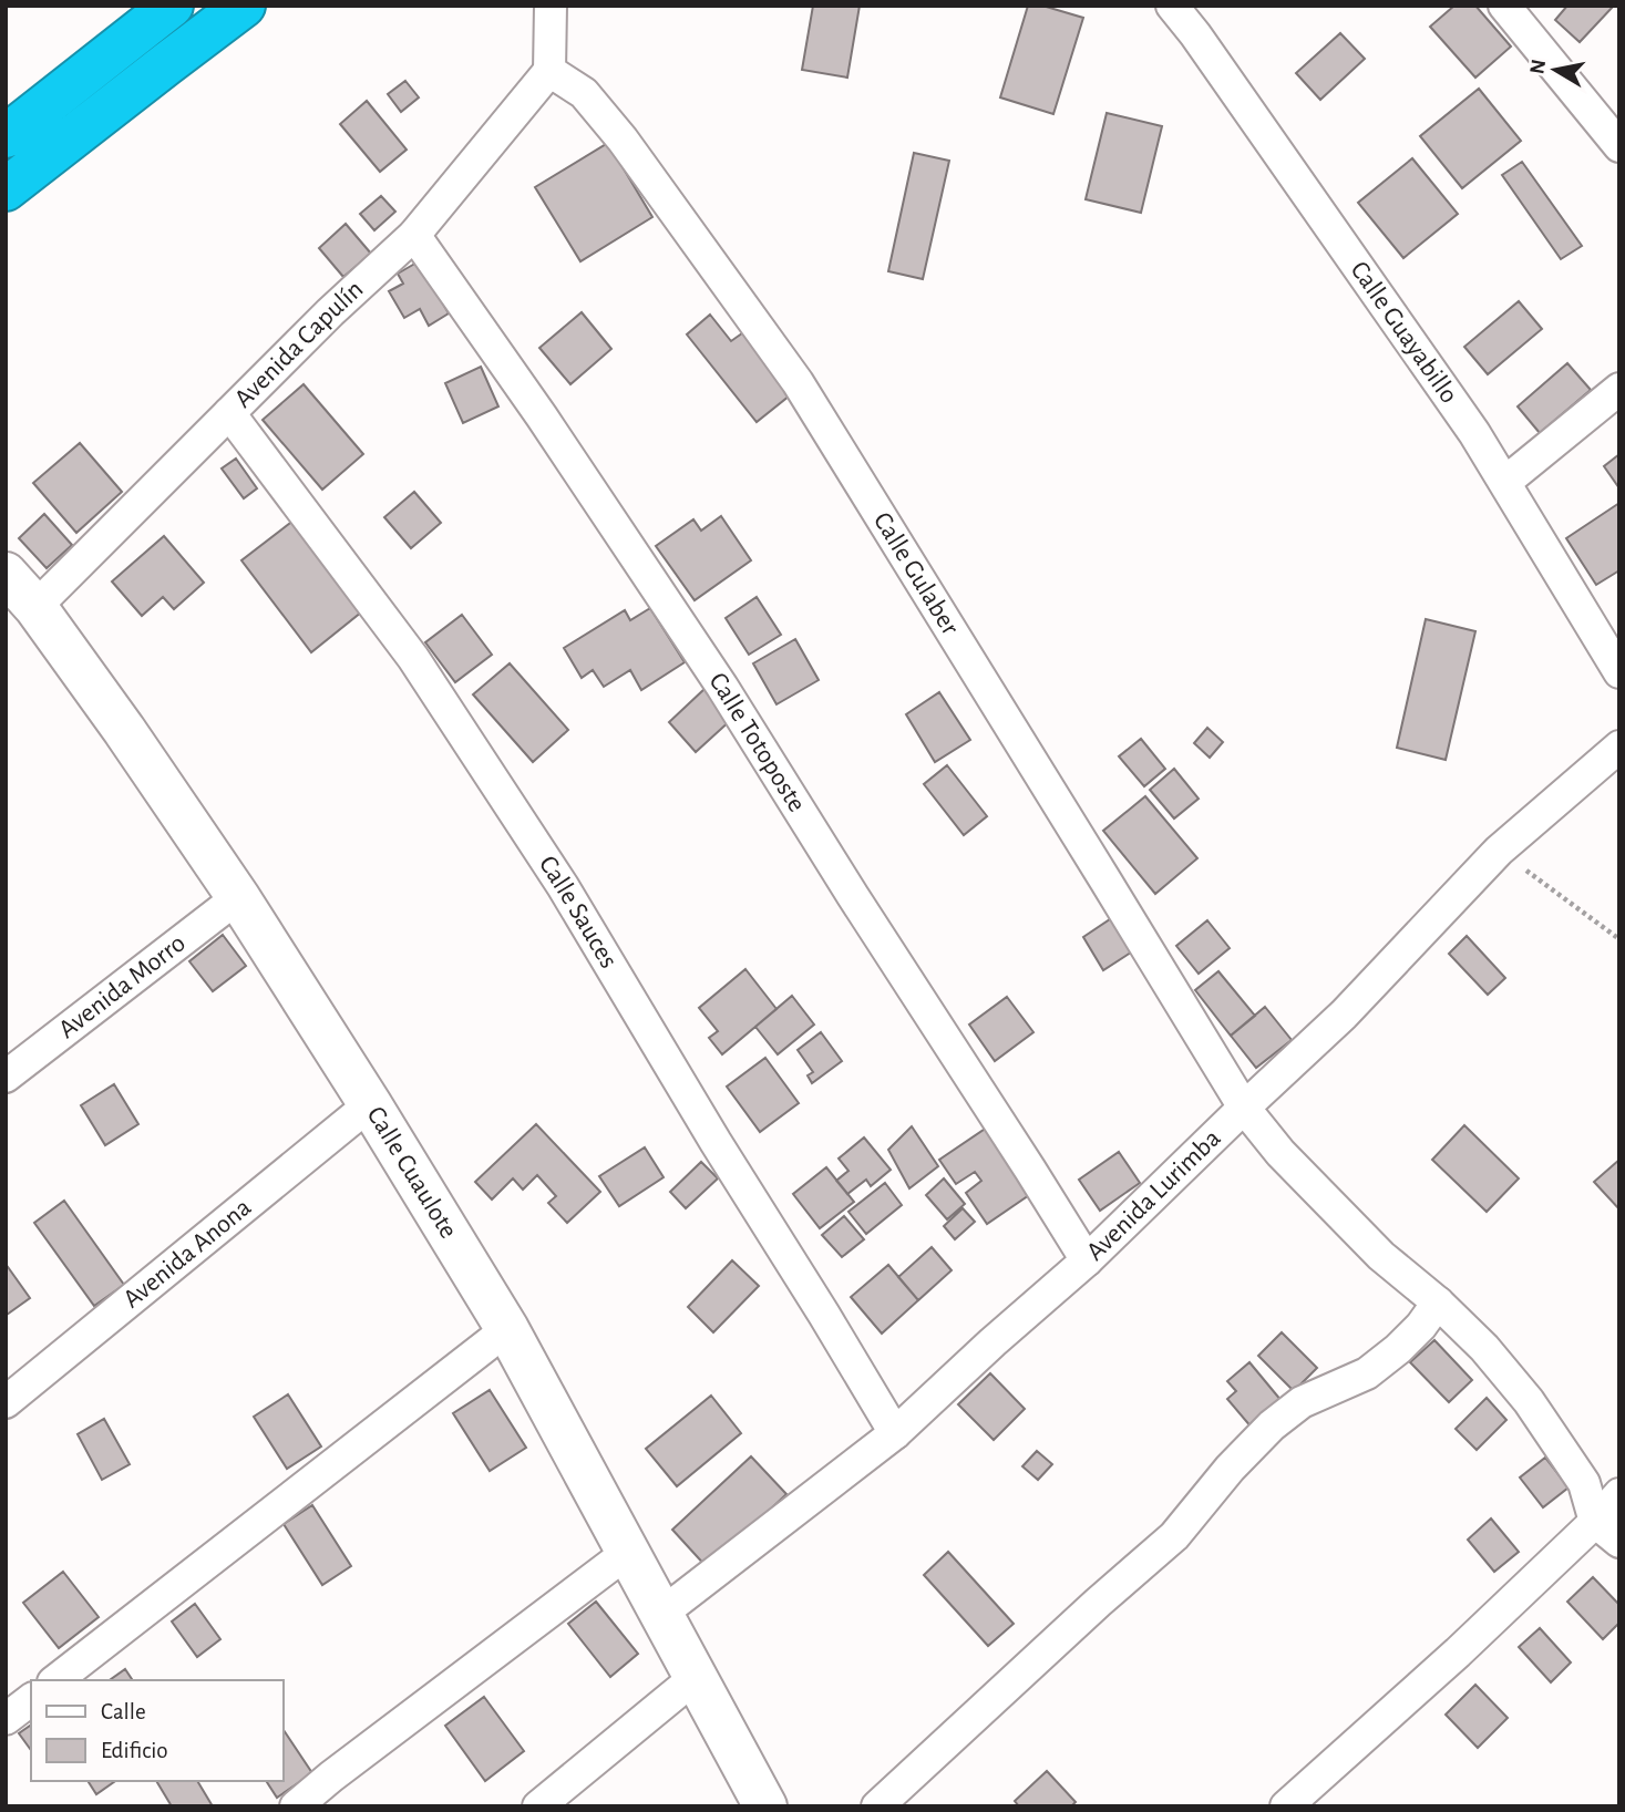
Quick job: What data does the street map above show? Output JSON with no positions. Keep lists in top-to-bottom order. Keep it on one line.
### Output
{"streets":{"street":["Calle Guayabillo","Avenida Capulín","Calle Gulaber","Calle Totoposte","Calle Sauces","Avenida Morro","Calle Cuaulote","Avenida Lurimba","Avenida Anona"]},"crossings":[["Avenida Capulín","Calle Gulaber"],["Avenida Capulín","Calle Totoposte"],["Avenida Capulín","Calle Sauces"],["Avenida Capulín","Calle Cuaulote"],["Calle Gulaber","Avenida Lurimba"],["Calle Totoposte","Avenida Lurimba"],["Calle Sauces","Avenida Lurimba"],["Avenida Morro","Calle Cuaulote"],["Calle Cuaulote","Avenida Lurimba"],["Calle Cuaulote","Avenida Anona"]],"legend":["Calle","Edificio"],"north":"left"}
